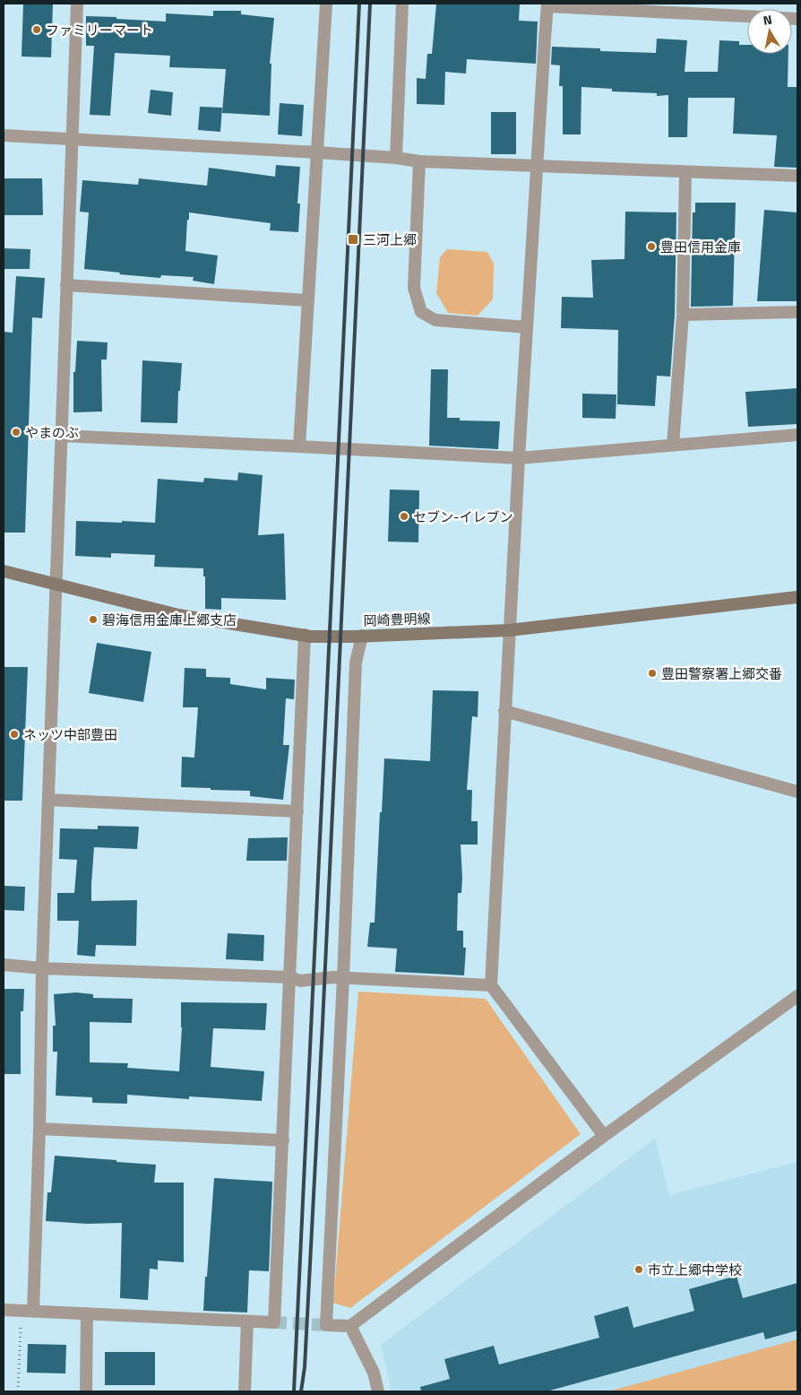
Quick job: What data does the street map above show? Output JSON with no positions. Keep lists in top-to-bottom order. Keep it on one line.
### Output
{"streets":{"main road":["岡崎豊明線"]},"places":{"other":["ファミリーマート","豊田信用金庫","やまのぶ","セブン-イレブン","碧海信用金庫上郷支店","豊田警察署上郷交番","ネッツ中部豊田","市立上郷中学校"],"transit":["三河上郷"]},"north":"top"}
